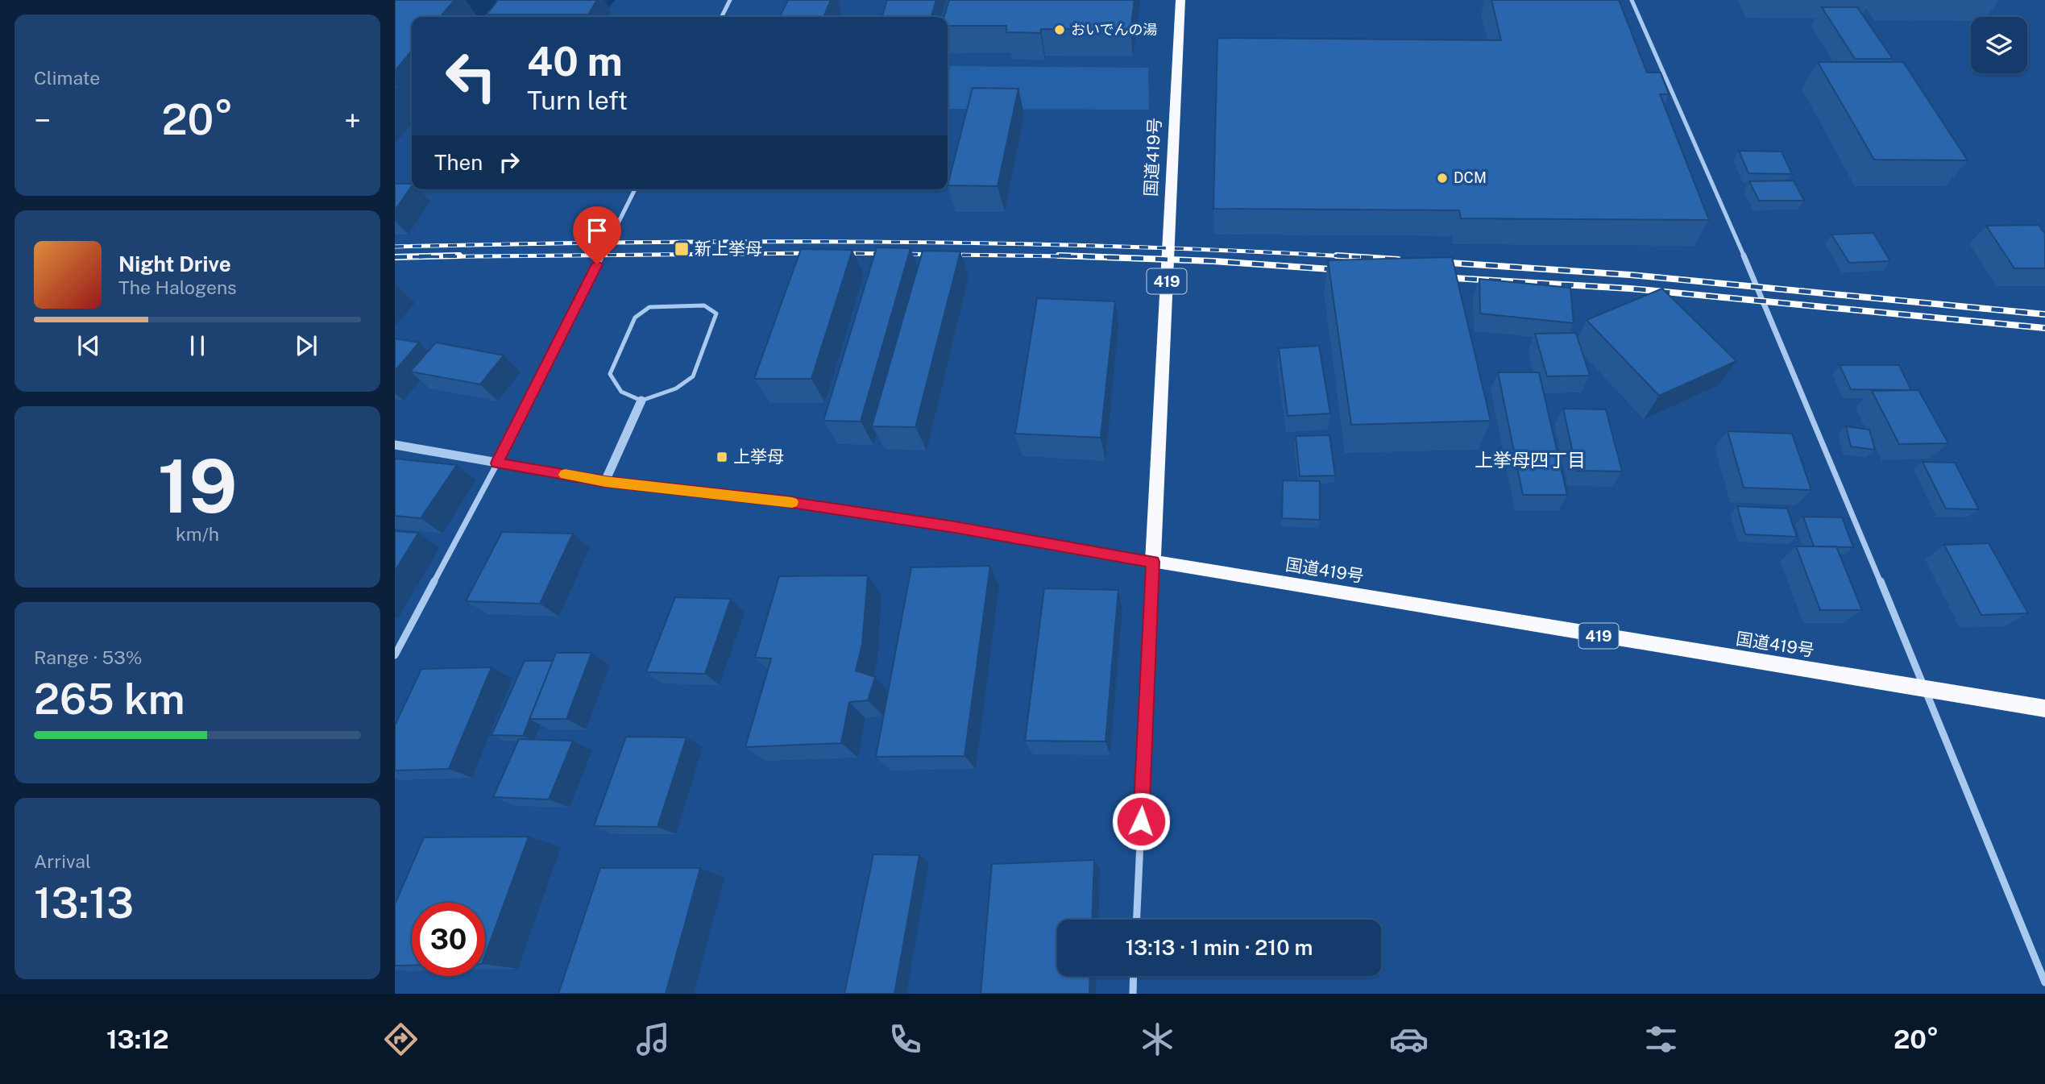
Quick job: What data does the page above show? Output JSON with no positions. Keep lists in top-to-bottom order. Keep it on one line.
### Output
{"streets":{"highway":["国道419号","419"]},"districts":["上挙母四丁目"],"places":{"other":["おいでんの湯","DCM"],"transit":["新上挙母","上挙母"]},"page":{"tile":["Climate",["19","km/h"],["Range · 53%","265 km"],["Arrival","13:13"]],"turn":["40 m","Turn left"],"heat":["−","20°","+"],"then":"Then","song":["Night Drive","The Halogens"],"limit":"30","trip":"13:13 · 1 min · 210 m","tabs":["13:12","20°"]}}
